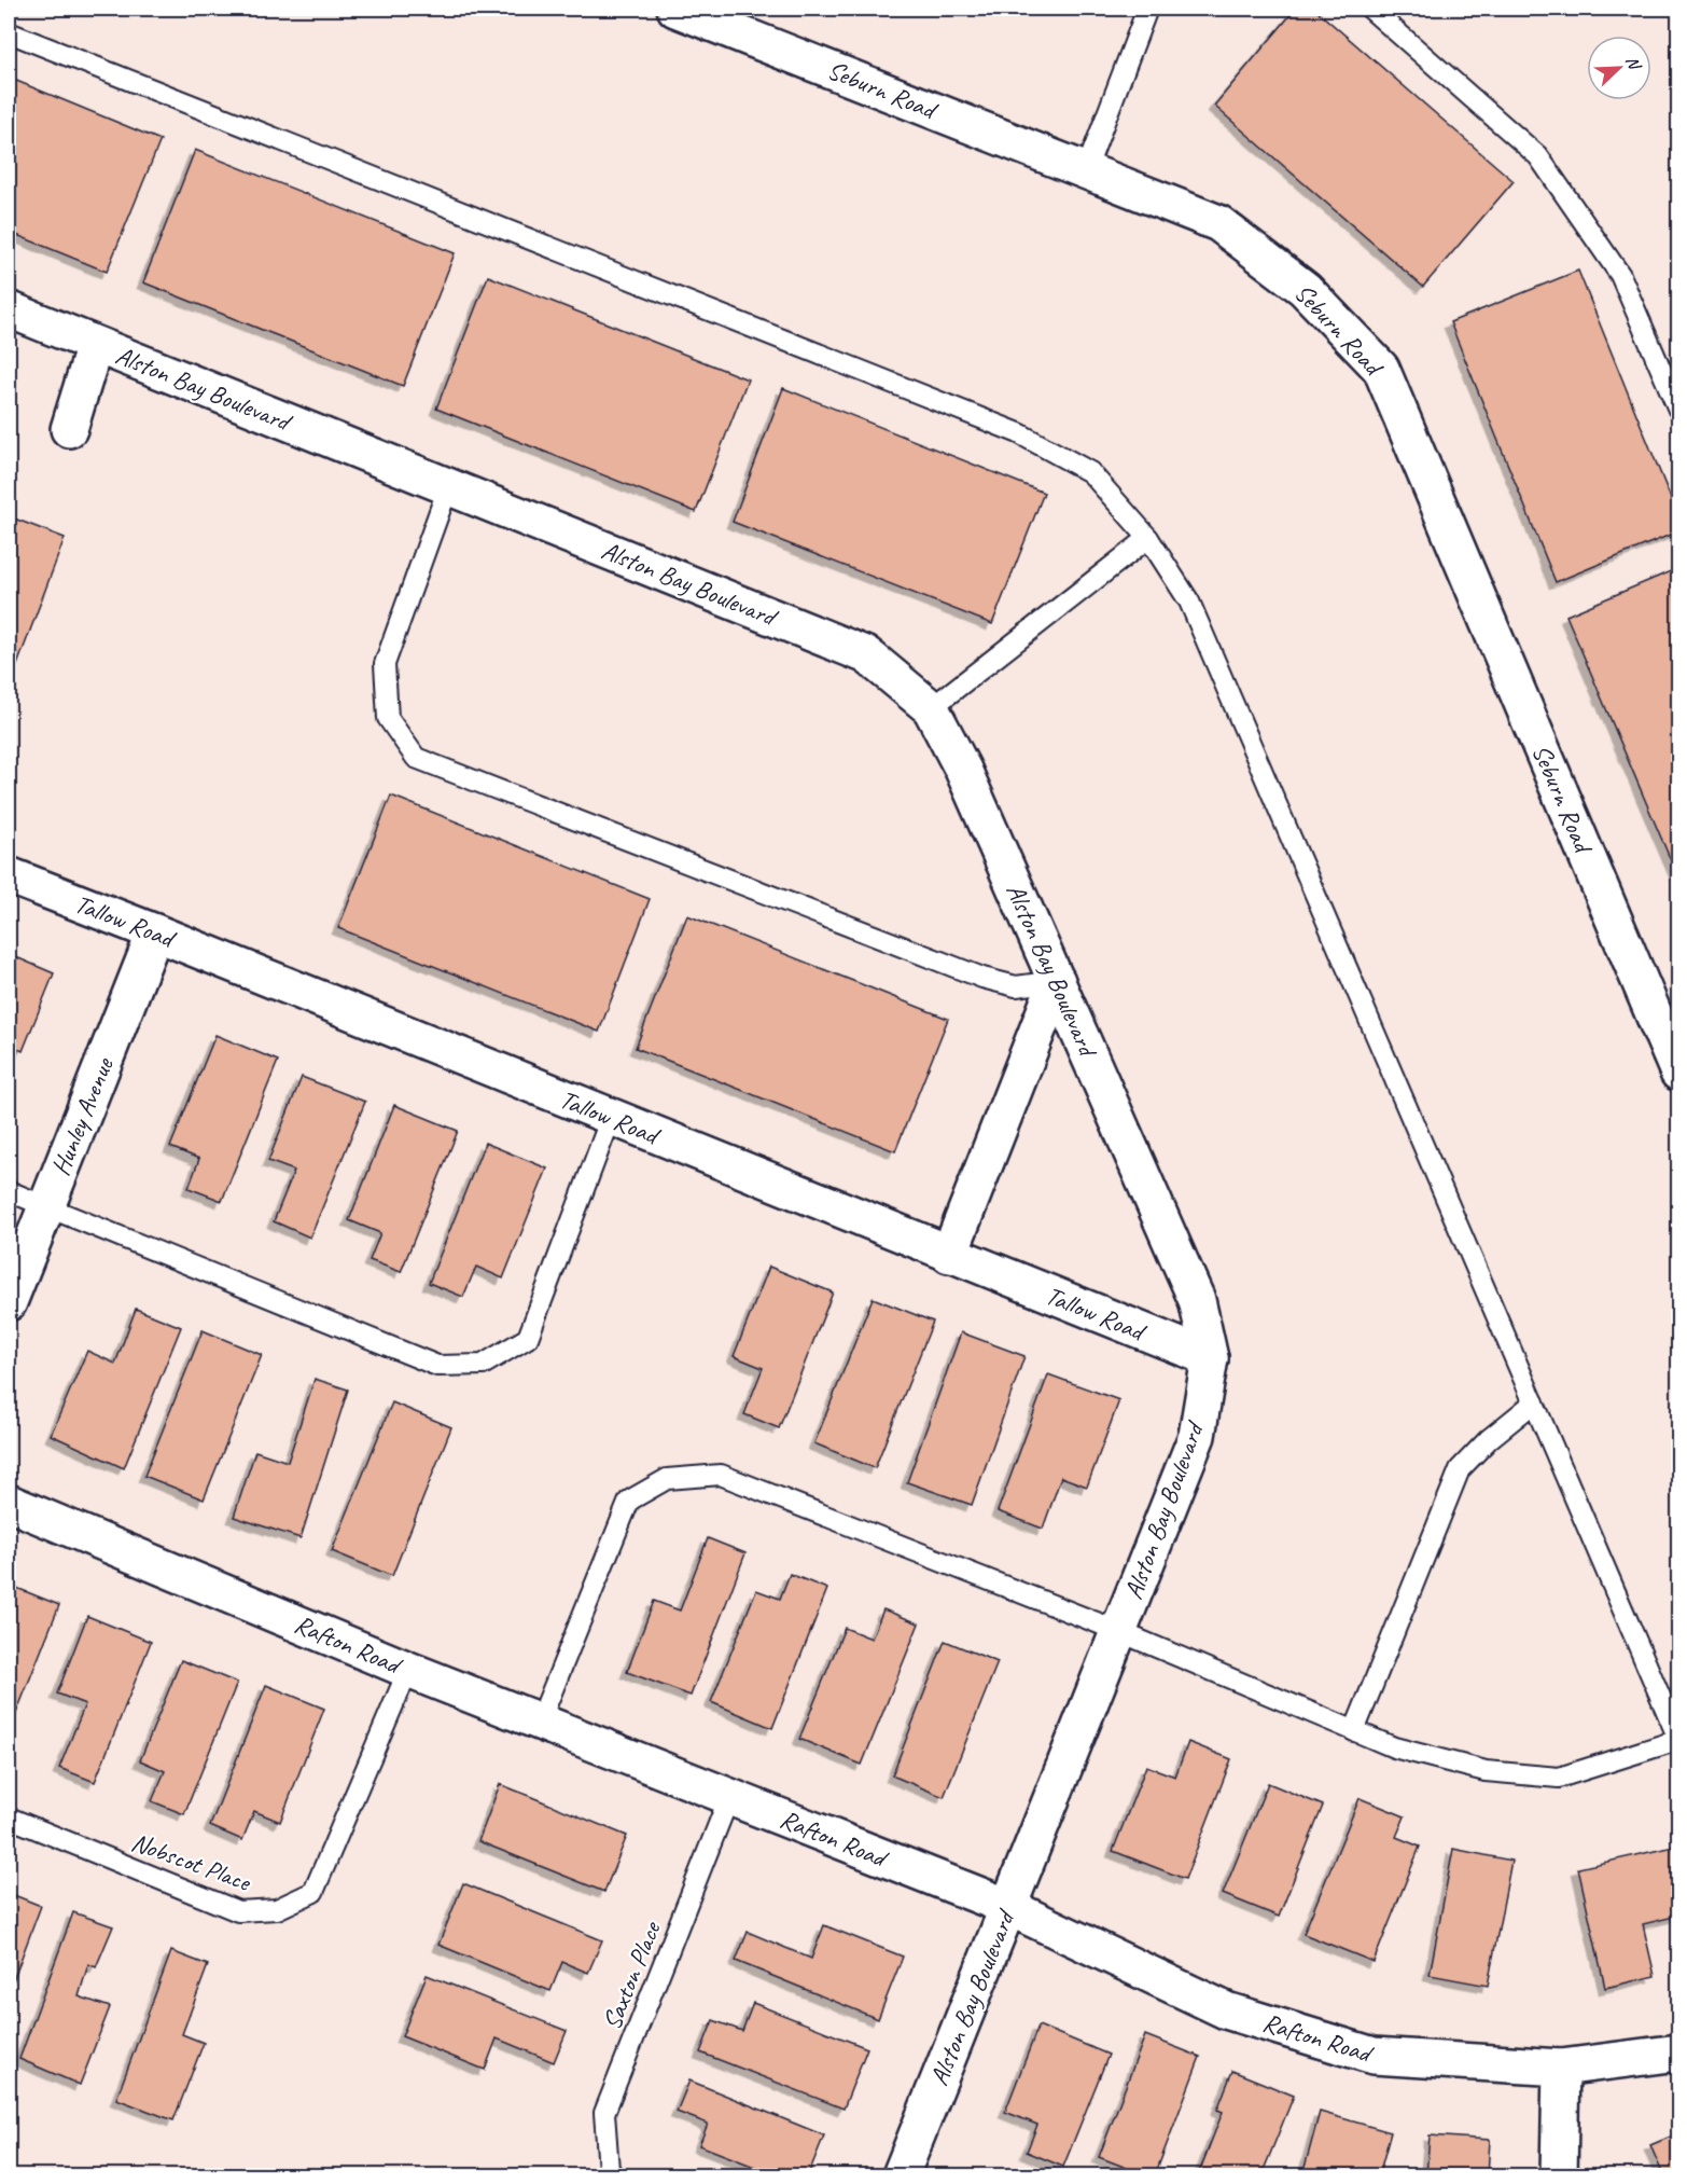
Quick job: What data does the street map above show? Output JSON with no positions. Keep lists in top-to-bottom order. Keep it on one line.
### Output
{"streets":{"street":["Seburn Road","Alston Bay Boulevard","Tallow Road","Hunley Avenue","Rafton Road"],"lane":["Nobscot Place","Saxton Place"]},"crossings":[["Alston Bay Boulevard","Tallow Road"],["Alston Bay Boulevard","Rafton Road"],["Tallow Road","Hunley Avenue"],["Rafton Road","Nobscot Place"],["Rafton Road","Saxton Place"]],"north":"top right"}
